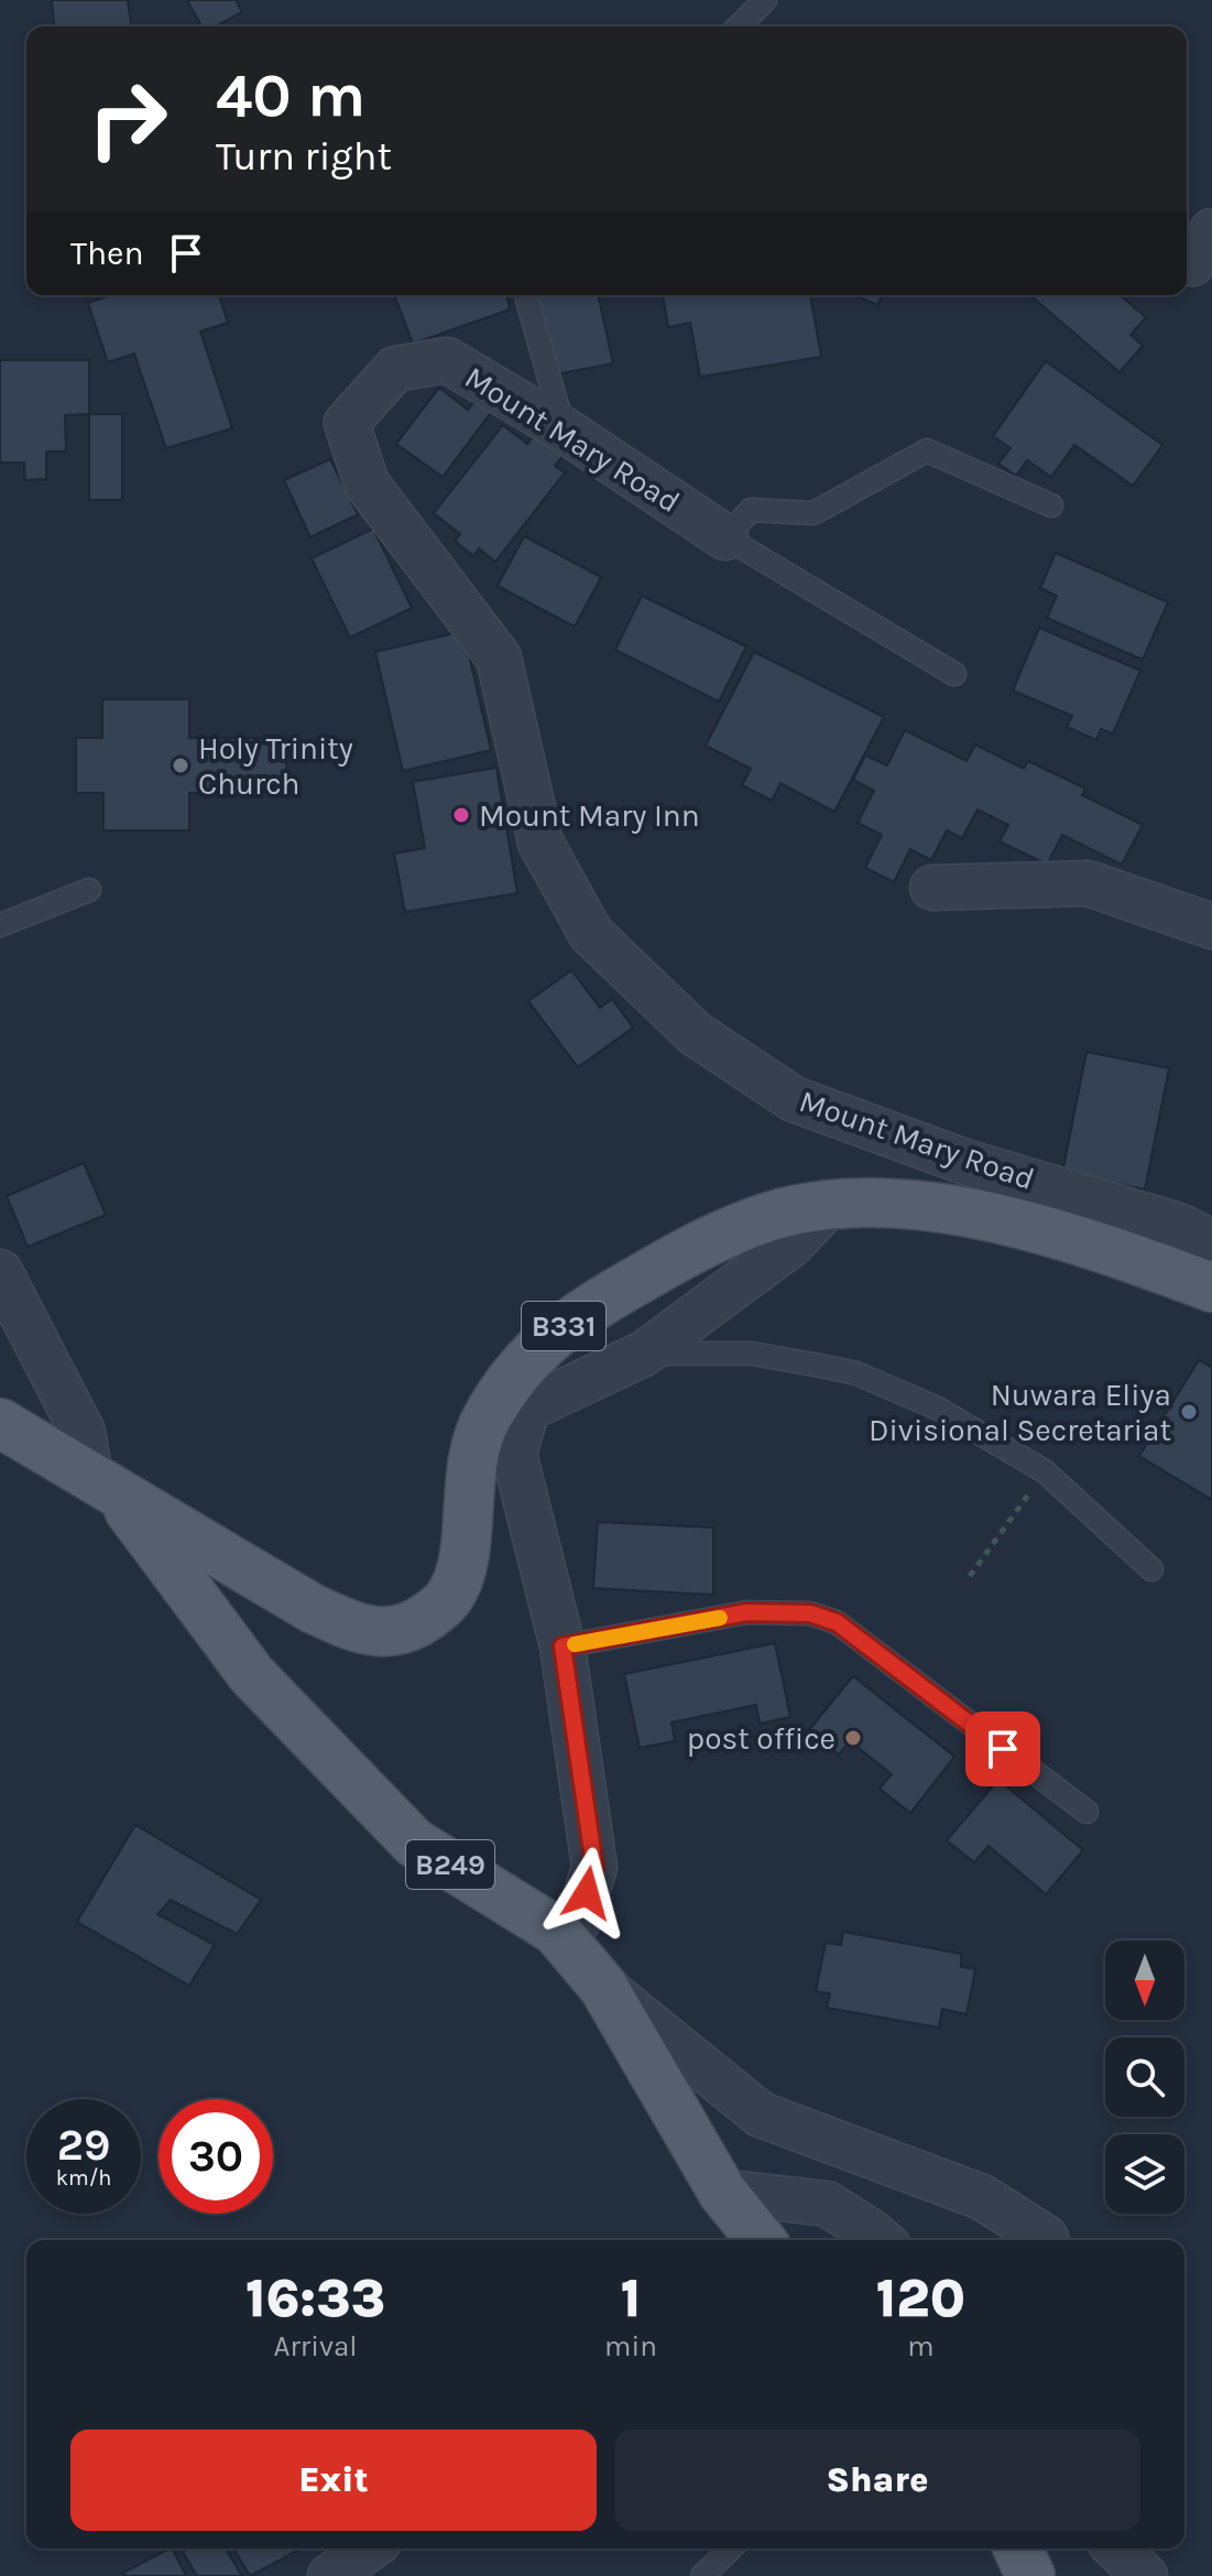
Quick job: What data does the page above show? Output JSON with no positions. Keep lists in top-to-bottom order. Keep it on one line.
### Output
{"streets":{"main road":["B331","B249"],"street":["Mount Mary Road"]},"crossings":[["B331","B249"]],"places":["Holy Trinity Church","Mount Mary Inn","Nuwara Eliya Divisional Secretariat","post office"],"north":"bottom","page":{"turn":["40 m","Turn right"],"then":"Then","speed":"29 km/h","limit":"30","eta":["16:33","Arrival","1","min","120","m"],"buttons":["Exit","Share"]}}
